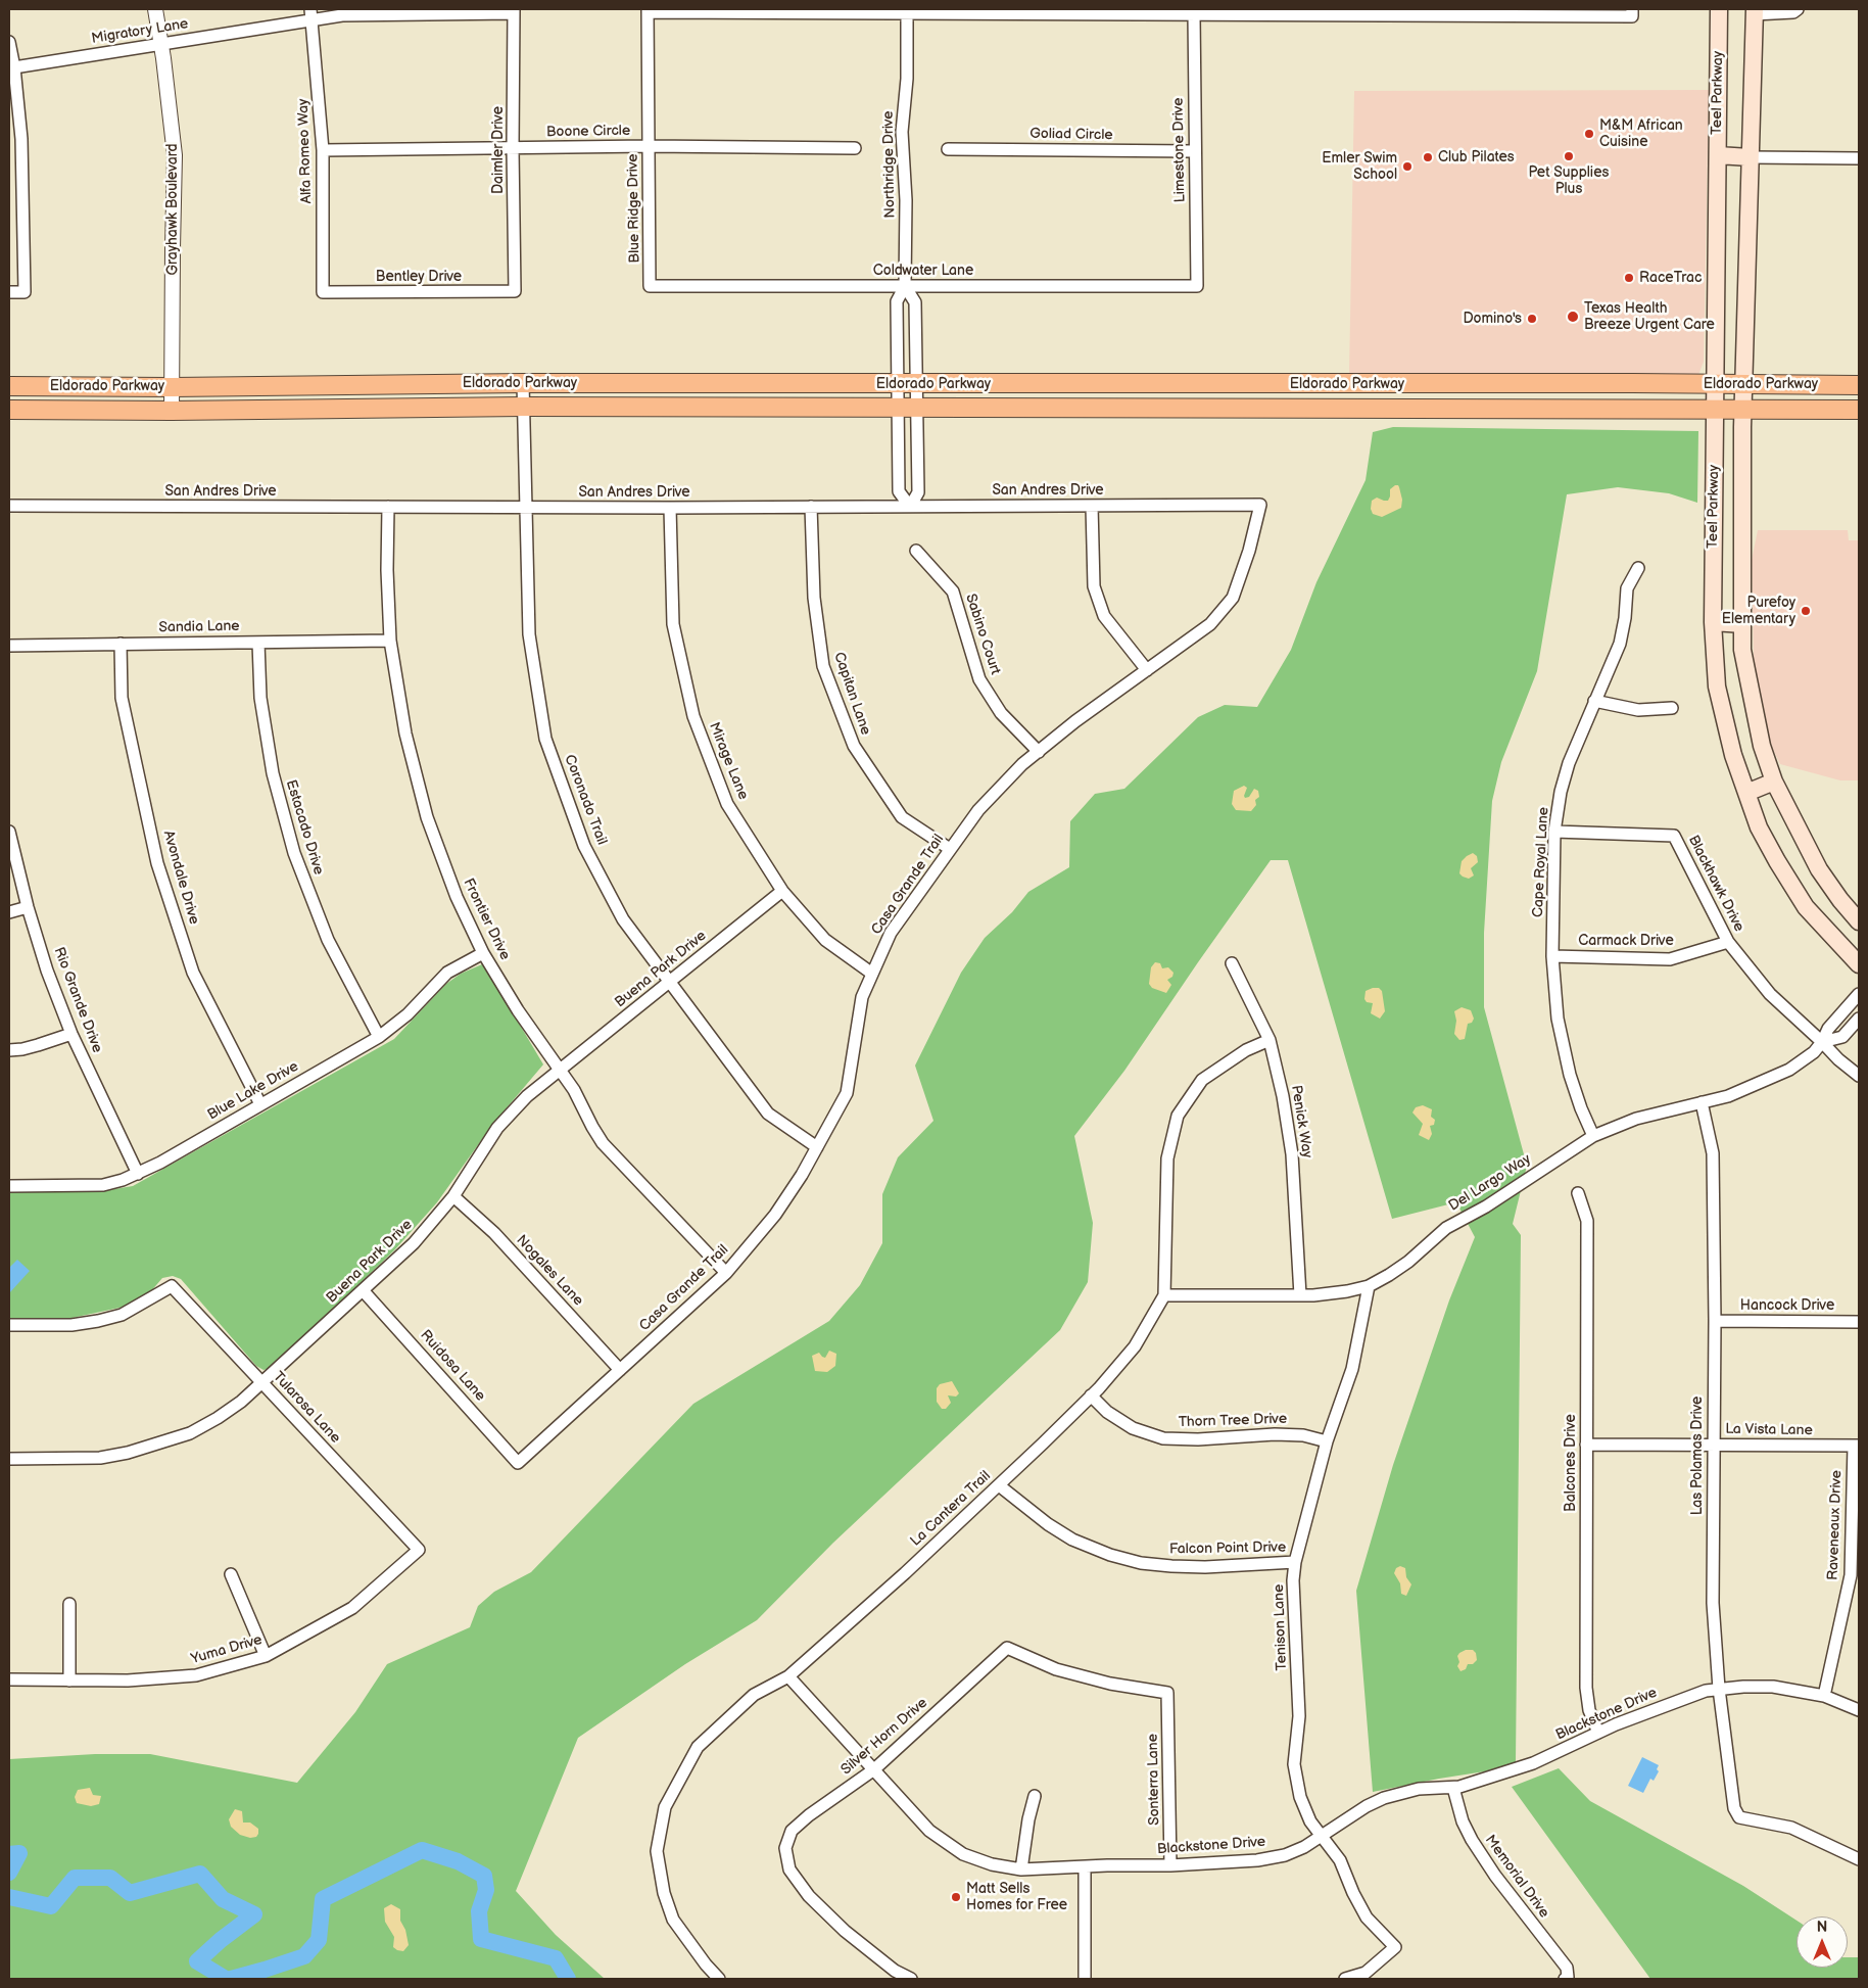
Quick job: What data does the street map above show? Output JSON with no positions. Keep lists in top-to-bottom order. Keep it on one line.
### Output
{"streets":{"main road":["Teel Parkway","Eldorado Parkway"],"street":["Migratory Lane","Boone Circle","Goliad Circle","Daimler Drive","Limestone Drive","Alfa Romeo Way","Northridge Drive","Blue Ridge Drive","Grayhawk Boulevard","Coldwater Lane","Bentley Drive","San Andres Drive","Sandia Lane","Sabino Court","Capitan Lane","Mirage Lane","Coronado Trail","Estacado Drive","Cape Royal Lane","Avondale Drive","Blackhawk Drive","Casa Grande Trail","Frontier Drive","Carmack Drive","Buena Park Drive","Rio Grande Drive","Blue Lake Drive","Penick Way","Del Largo Way","Nogales Lane","Hancock Drive","Ruidosa Lane","Tularosa Lane","Thorn Tree Drive","La Vista Lane","Las Polamas Drive","Balcones Drive","La Cantera Trail","Raveneaux Drive","Falcon Point Drive","Tenison Lane","Yuma Drive","Blackstone Drive","Silver Horn Drive","Sonterra Lane","Memorial Drive"]},"crossings":[["Migratory Lane","Daimler Drive"],["Migratory Lane","Alfa Romeo Way"],["Migratory Lane","Grayhawk Boulevard"],["Teel Parkway","Eldorado Parkway"],["Boone Circle","Daimler Drive"],["Boone Circle","Alfa Romeo Way"],["Boone Circle","Blue Ridge Drive"],["Goliad Circle","Limestone Drive"],["Daimler Drive","Bentley Drive"],["Limestone Drive","Coldwater Lane"],["Alfa Romeo Way","Bentley Drive"],["Northridge Drive","Coldwater Lane"],["Northridge Drive","Eldorado Parkway"],["Northridge Drive","San Andres Drive"],["Blue Ridge Drive","Coldwater Lane"],["Grayhawk Boulevard","Eldorado Parkway"],["Eldorado Parkway","Coronado Trail"],["San Andres Drive","Capitan Lane"],["San Andres Drive","Mirage Lane"],["San Andres Drive","Coronado Trail"],["San Andres Drive","Casa Grande Trail"],["San Andres Drive","Frontier Drive"],["Sandia Lane","Estacado Drive"],["Sandia Lane","Avondale Drive"],["Sandia Lane","Frontier Drive"],["Sabino Court","Casa Grande Trail"],["Capitan Lane","Casa Grande Trail"],["Mirage Lane","Casa Grande Trail"],["Mirage Lane","Buena Park Drive"],["Coronado Trail","Casa Grande Trail"],["Coronado Trail","Buena Park Drive"],["Estacado Drive","Blue Lake Drive"],["Cape Royal Lane","Blackhawk Drive"],["Cape Royal Lane","Carmack Drive"],["Cape Royal Lane","Del Largo Way"],["Avondale Drive","Blue Lake Drive"],["Blackhawk Drive","Carmack Drive"],["Blackhawk Drive","Del Largo Way"],["Casa Grande Trail","Frontier Drive"],["Casa Grande Trail","Nogales Lane"],["Casa Grande Trail","Ruidosa Lane"],["Frontier Drive","Buena Park Drive"],["Frontier Drive","Blue Lake Drive"],["Buena Park Drive","Nogales Lane"],["Buena Park Drive","Ruidosa Lane"],["Buena Park Drive","Tularosa Lane"],["Rio Grande Drive","Blue Lake Drive"],["Penick Way","Del Largo Way"],["Penick Way","La Cantera Trail"],["Del Largo Way","Las Polamas Drive"],["Del Largo Way","La Cantera Trail"],["Del Largo Way","Tenison Lane"],["Hancock Drive","Las Polamas Drive"],["Tularosa Lane","Yuma Drive"],["Thorn Tree Drive","La Cantera Trail"],["Thorn Tree Drive","Tenison Lane"],["La Vista Lane","Las Polamas Drive"],["La Vista Lane","Balcones Drive"],["La Vista Lane","Raveneaux Drive"],["Las Polamas Drive","Blackstone Drive"],["Balcones Drive","Blackstone Drive"],["La Cantera Trail","Falcon Point Drive"],["La Cantera Trail","Blackstone Drive"],["Raveneaux Drive","Blackstone Drive"],["Falcon Point Drive","Tenison Lane"],["Tenison Lane","Blackstone Drive"],["Blackstone Drive","Silver Horn Drive"],["Blackstone Drive","Sonterra Lane"],["Blackstone Drive","Memorial Drive"],["Silver Horn Drive","Sonterra Lane"]],"places":["M&M African Cuisine","Pet Supplies Plus","Club Pilates","Emler Swim School","RaceTrac","Texas Health Breeze Urgent Care","Domino's","Purefoy Elementary","Matt Sells Homes for Free"],"north":"top"}
